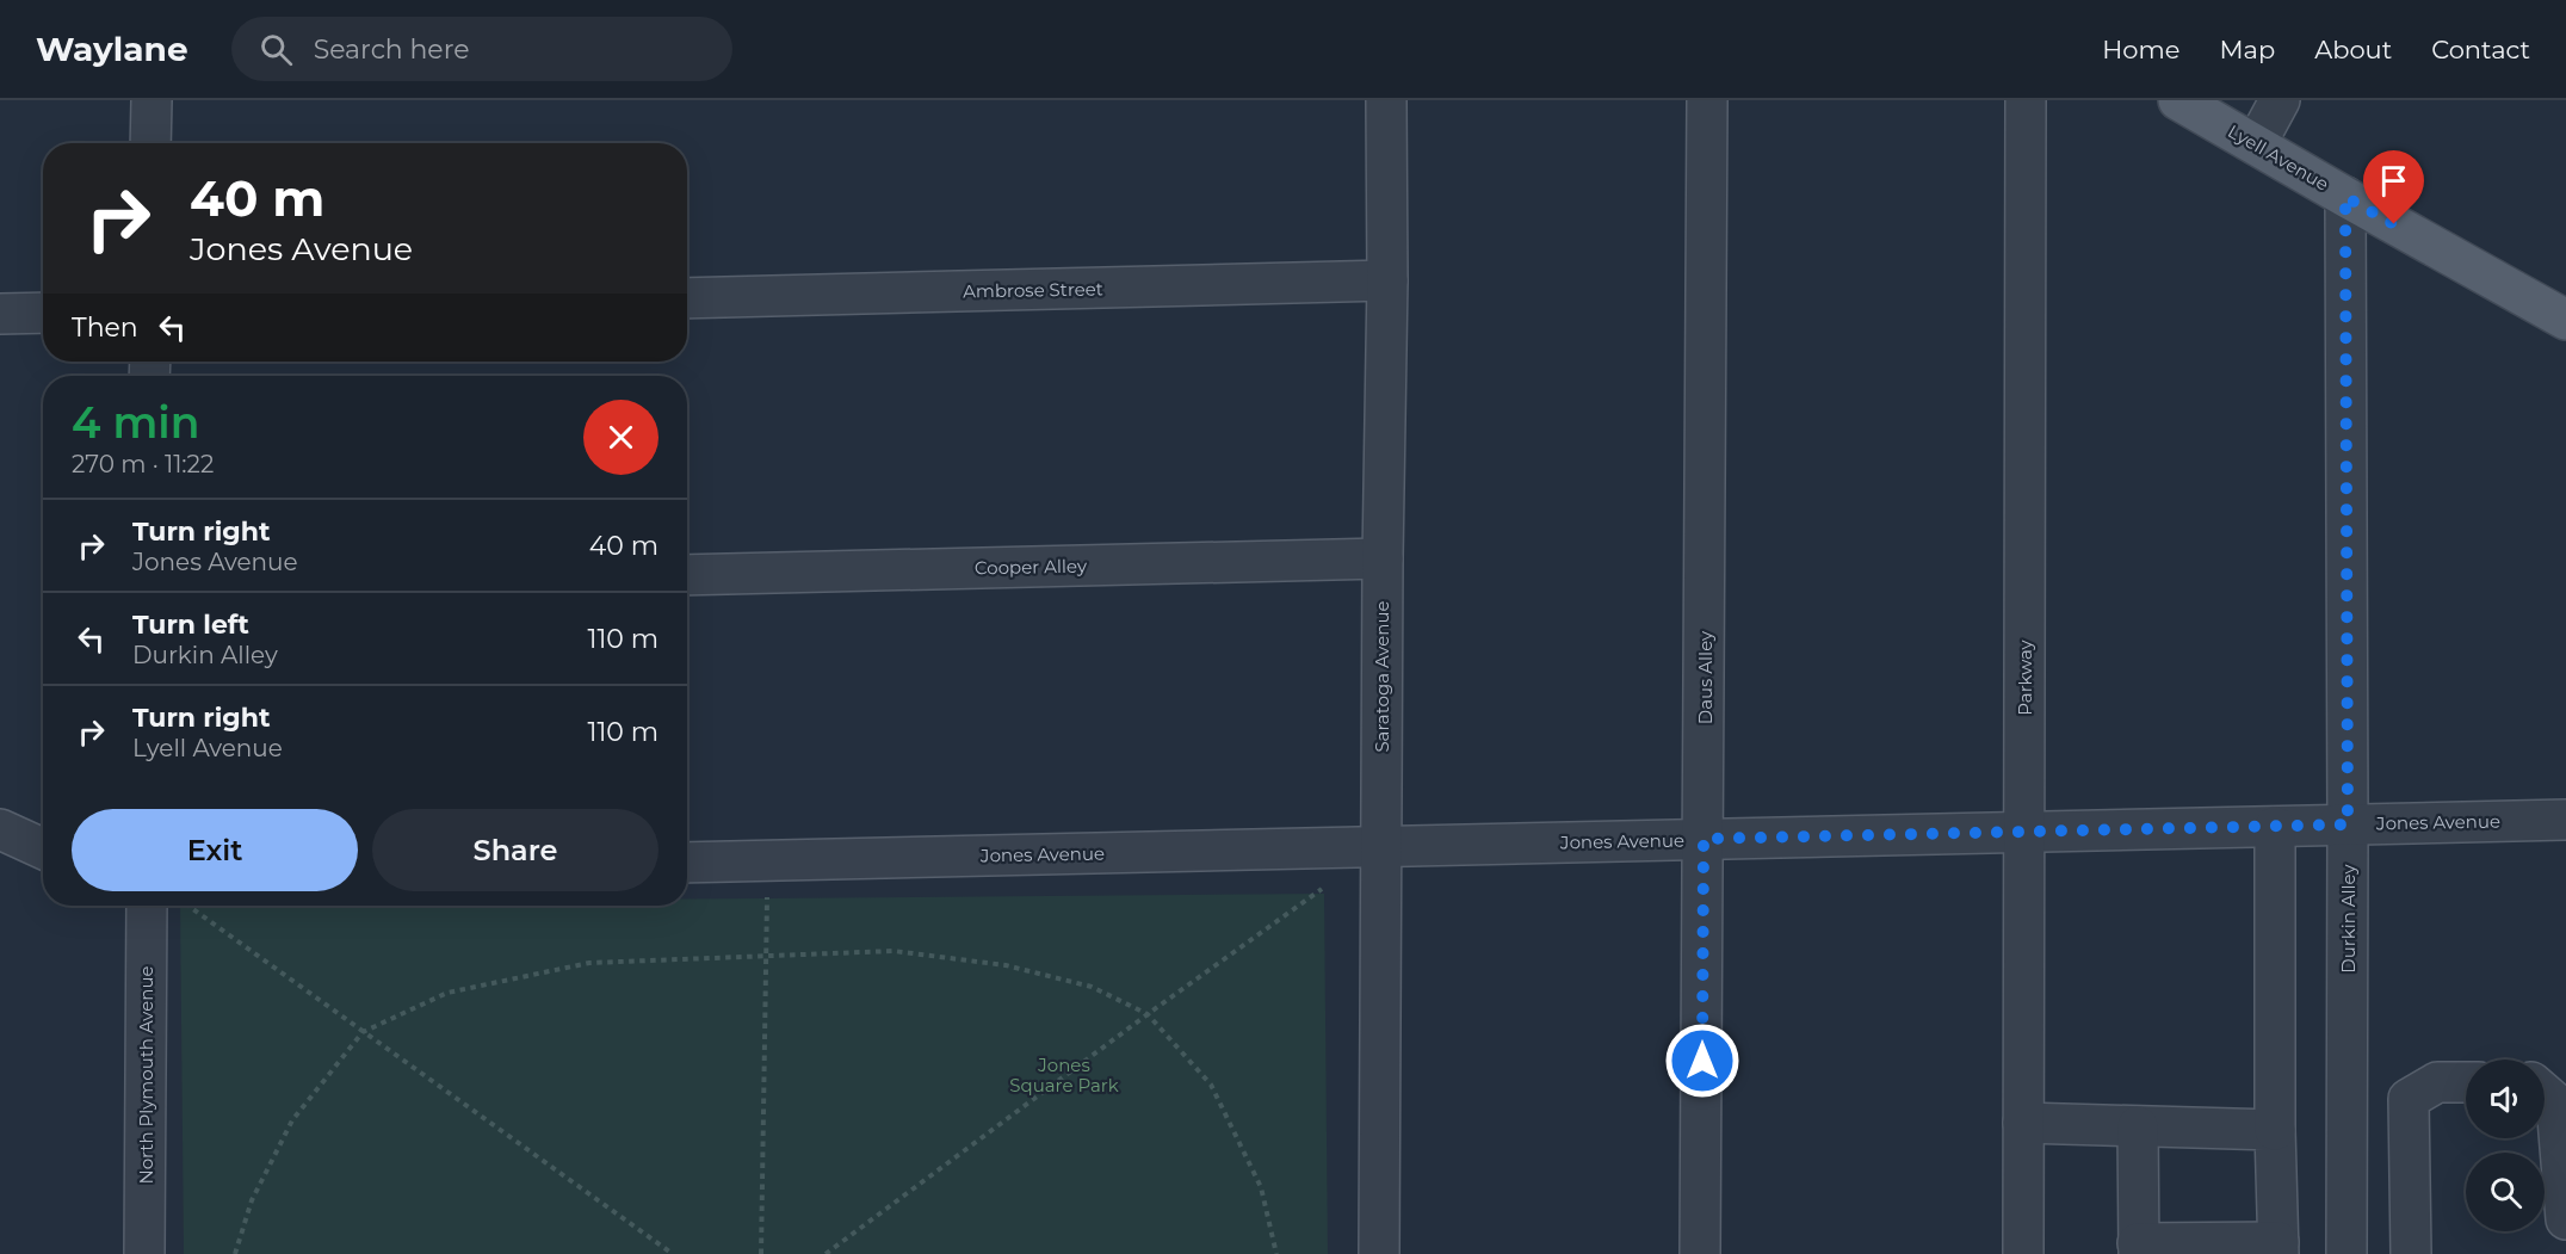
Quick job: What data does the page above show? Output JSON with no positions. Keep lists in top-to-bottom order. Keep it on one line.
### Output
{"streets":{"main road":["Lyell Avenue"],"street":["Ambrose Street","Cooper Alley","Saratoga Avenue","Daus Alley","Parkway","Jones Avenue","Durkin Alley","North Plymouth Avenue"]},"crossings":[["Lyell Avenue","Durkin Alley"],["Ambrose Street","Saratoga Avenue"],["Cooper Alley","Saratoga Avenue"],["Saratoga Avenue","Jones Avenue"],["Daus Alley","Jones Avenue"],["Parkway","Jones Avenue"],["Jones Avenue","Durkin Alley"]],"parks":["Jones Square Park"],"page":{"header":"Waylane","search":"Search here","nav":["Home","Map","About","Contact"],"turn":["40 m","Jones Avenue"],"then":"Then","heading":["4 min","270 m · 11:22"],"list":[{"name":"Turn right","note":"Jones Avenue","value":"40 m"},{"name":"Turn left","note":"Durkin Alley","value":"110 m"},{"name":"Turn right","note":"Lyell Avenue","value":"110 m"}],"buttons":["Exit","Share"]}}
